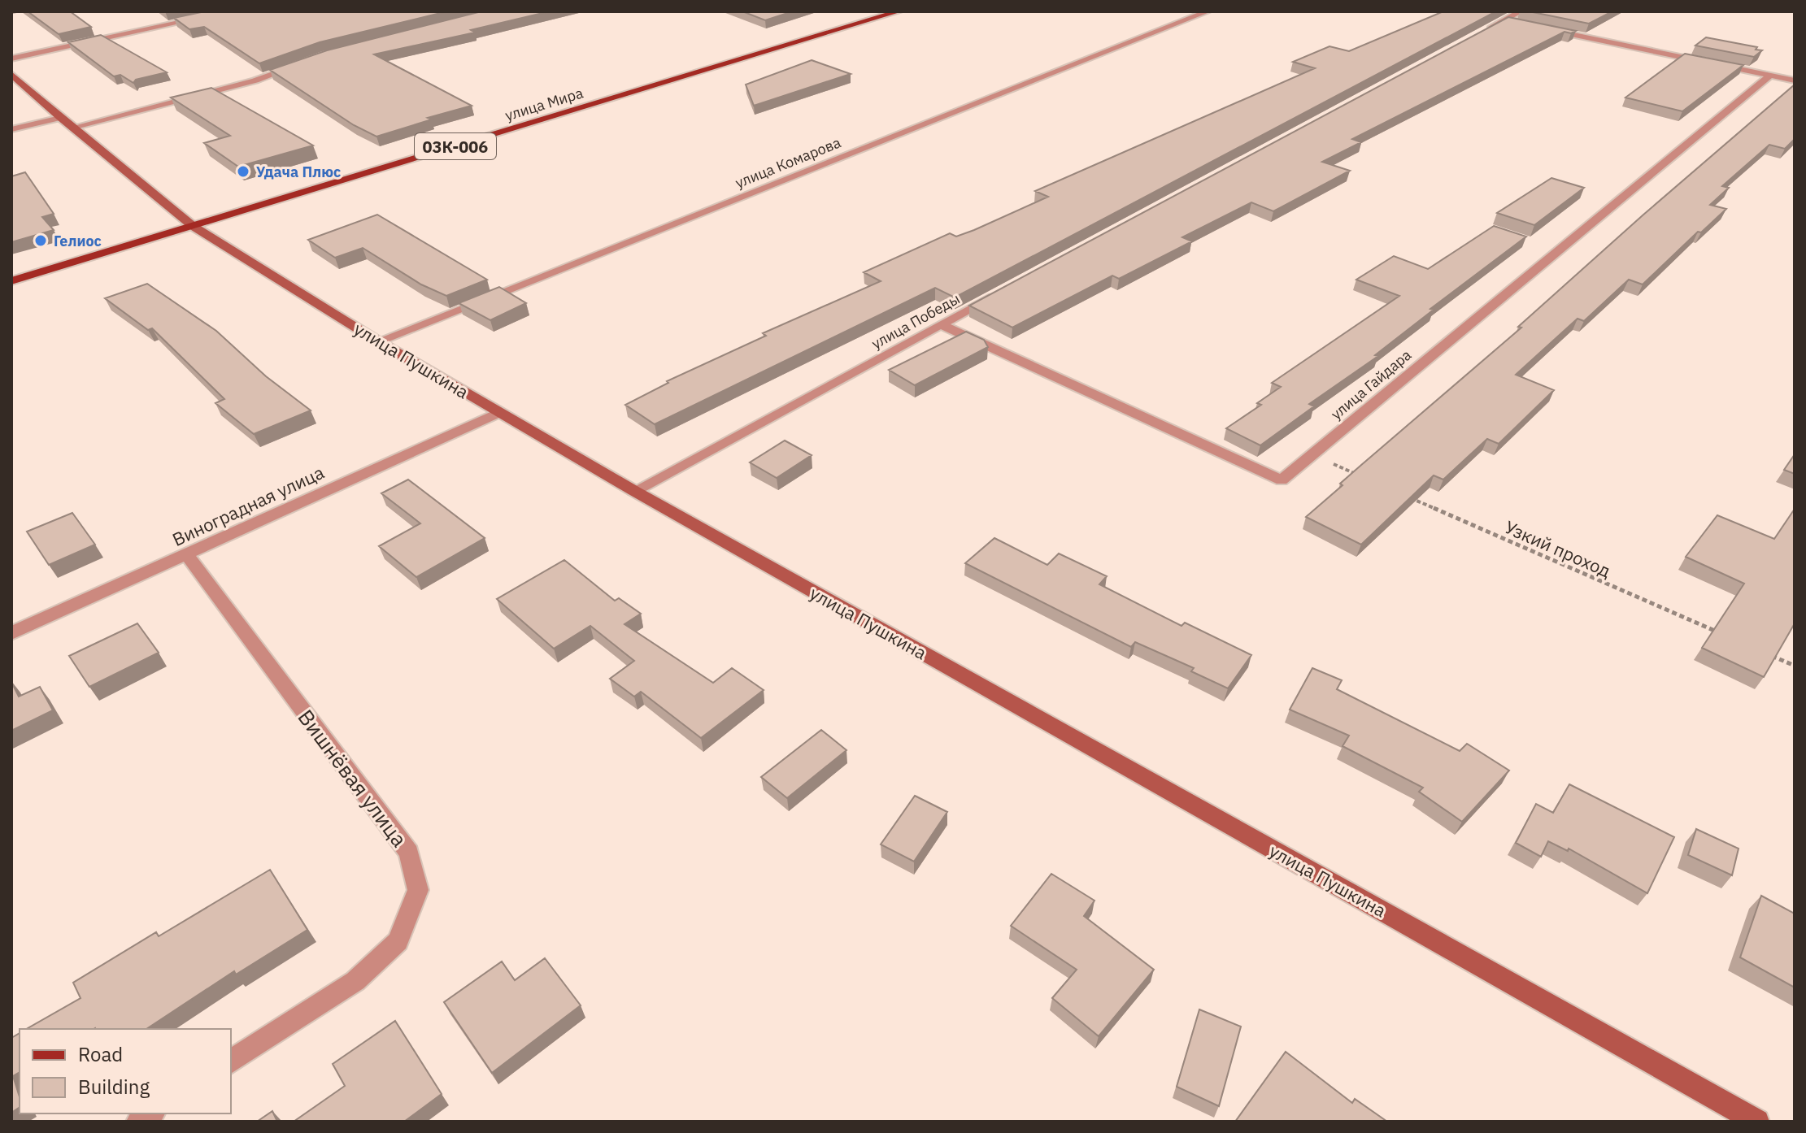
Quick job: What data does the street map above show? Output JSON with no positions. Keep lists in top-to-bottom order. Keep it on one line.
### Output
{"streets":{"main road":["улица Мира","03К-006"],"street":["улица Комарова","улица Победы","улица Пушкина","улица Гайдара","Виноградная улица","Вишнёвая улица"],"path":["Узкий проход"]},"crossings":[["улица Мира","улица Пушкина"],["улица Комарова","улица Пушкина"],["улица Победы","улица Пушкина"],["улица Победы","улица Гайдара"],["улица Пушкина","Виноградная улица"],["Виноградная улица","Вишнёвая улица"]],"places":["Удача Плюс","Гелиос"],"legend":["Road","Building"]}
